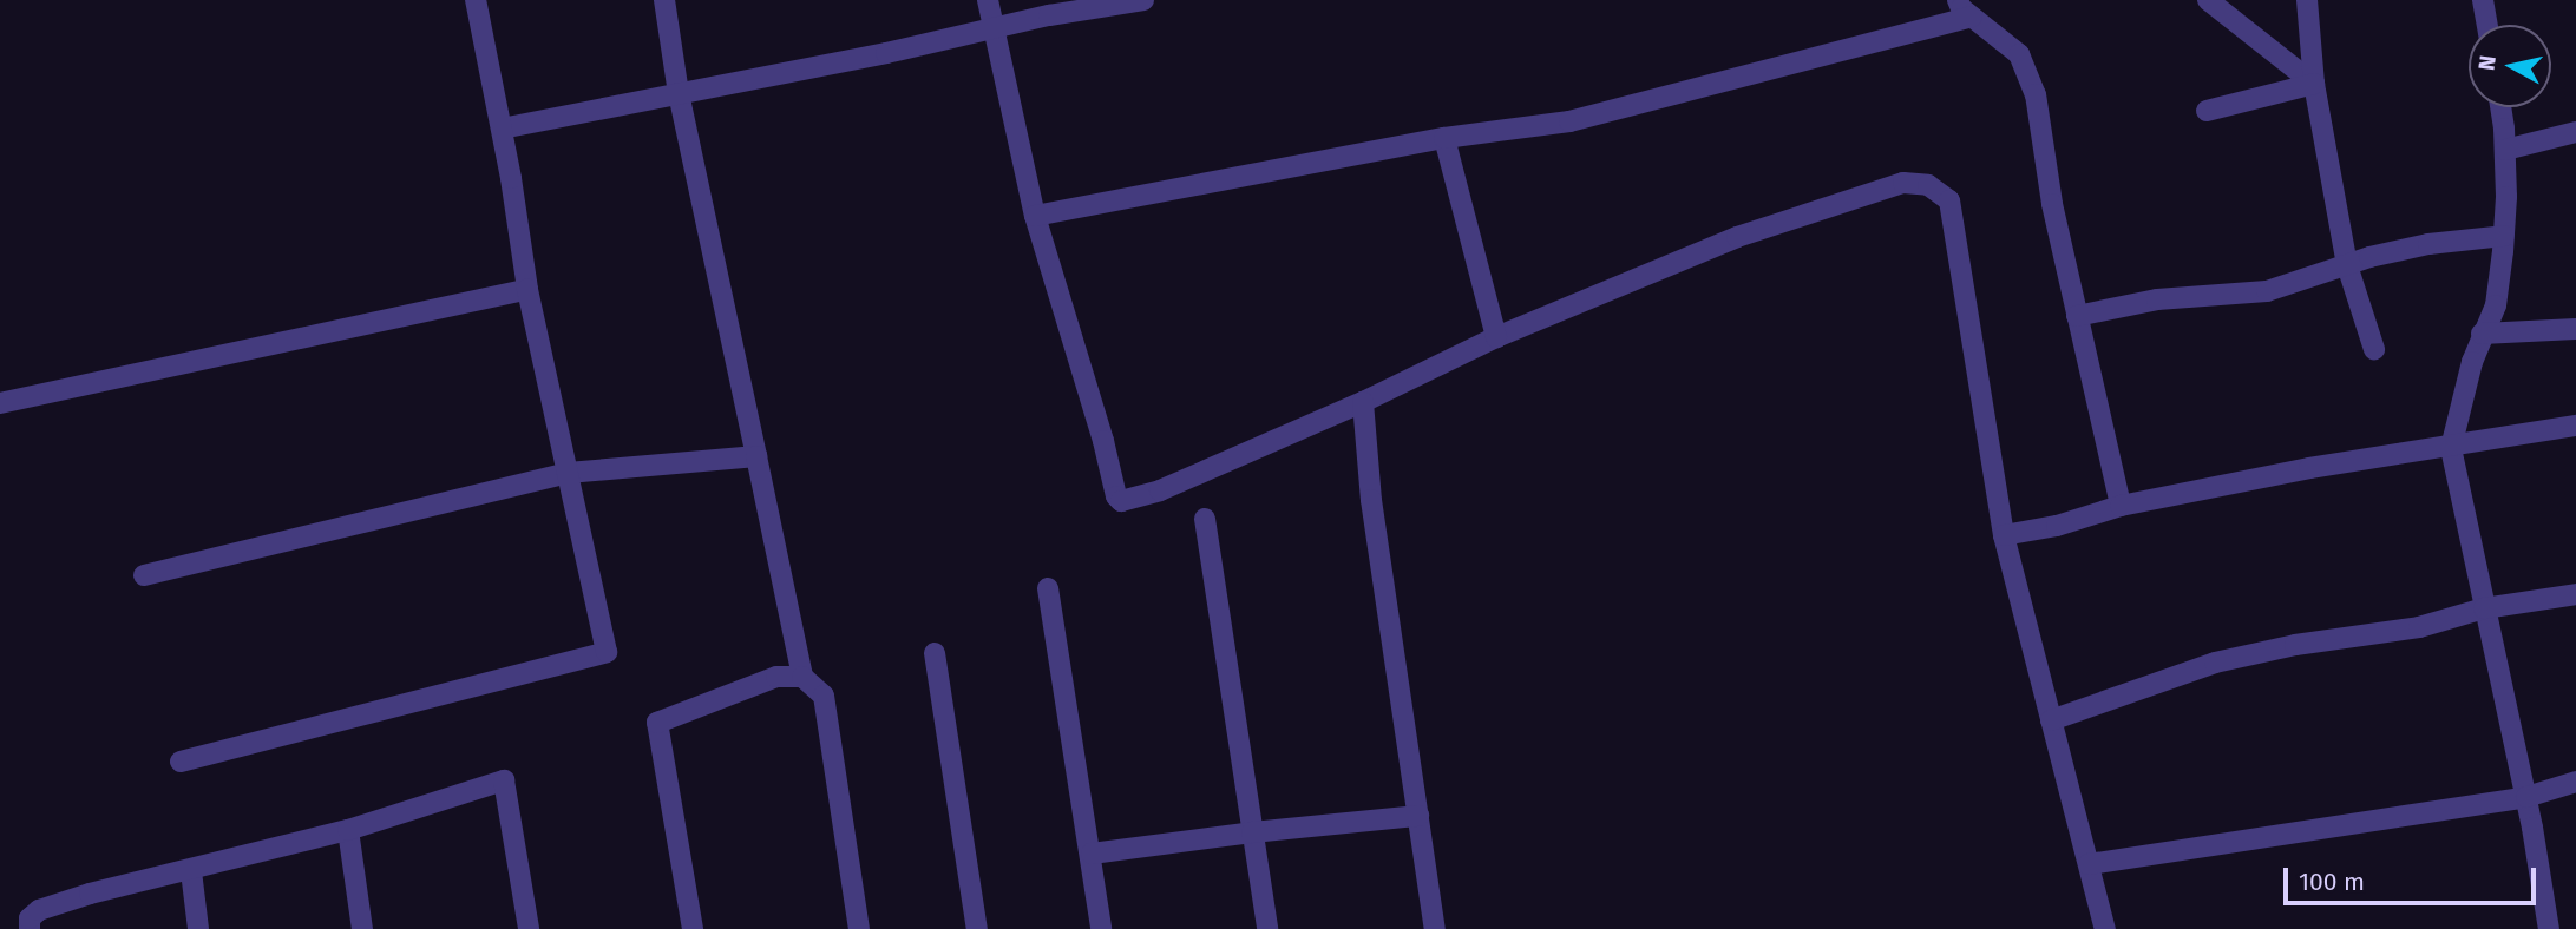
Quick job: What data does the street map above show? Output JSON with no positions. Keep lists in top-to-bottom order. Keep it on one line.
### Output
{"scale_bar":"100 m","north":"left"}
